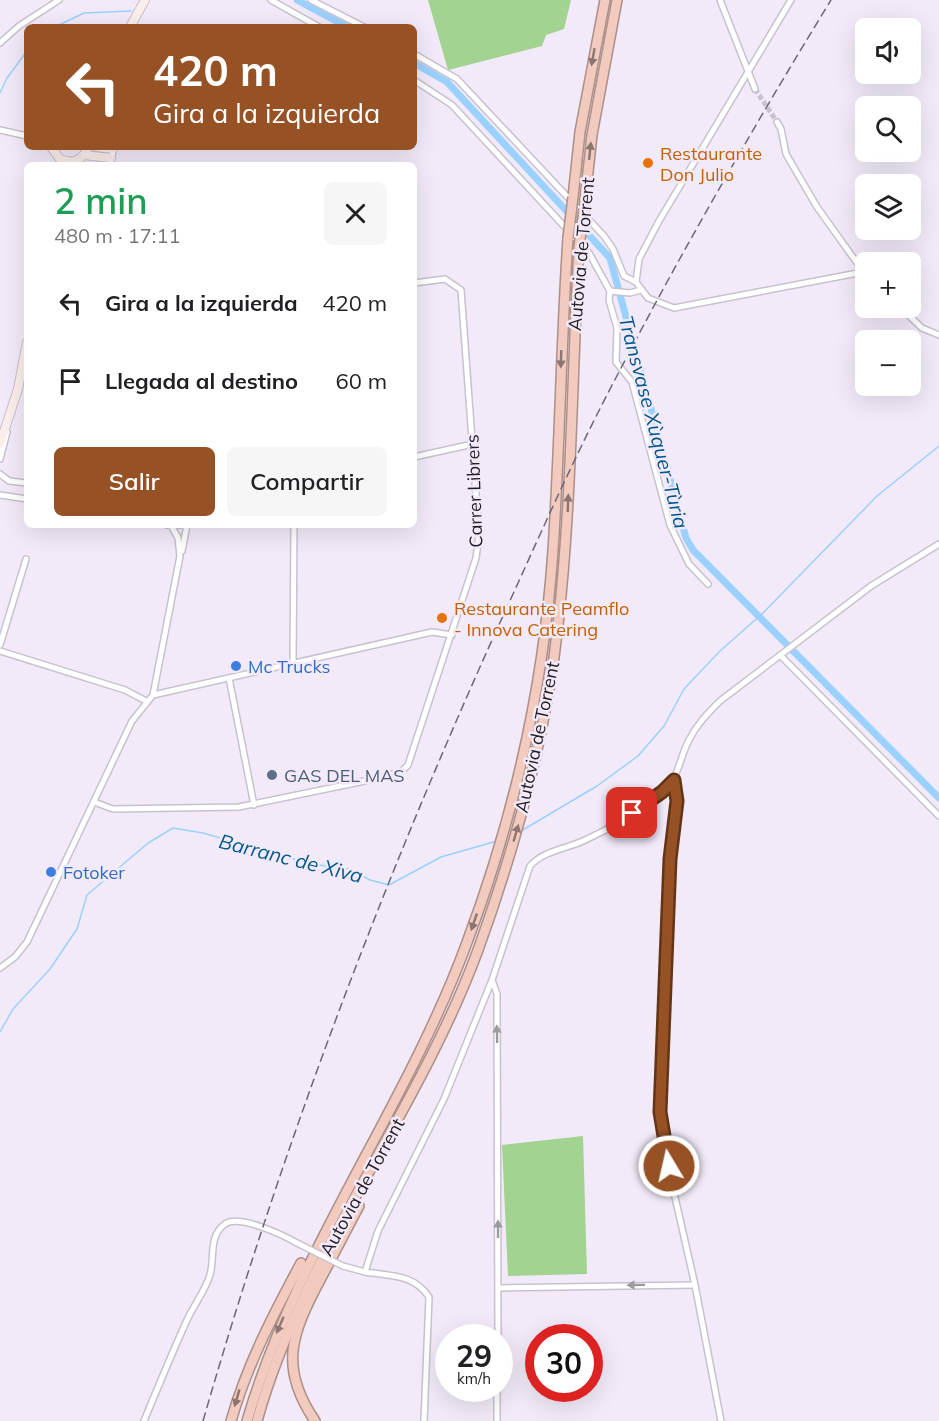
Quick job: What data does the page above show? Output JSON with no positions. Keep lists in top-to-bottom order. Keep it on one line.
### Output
{"streets":{"highway":["Autovia de Torrent"],"street":["Carrer Librers"]},"water":["Transvase Xùquer-Tùria","Barranc de Xiva"],"places":["Restaurante Don Julio","Restaurante Peamflo - Innova Catering","Mc Trucks","GAS DEL MAS","Fotoker"],"page":{"map_buttons":["+","−"],"turn":["420 m","Gira a la izquierda"],"heading":["2 min","480 m · 17:11"],"list":[{"name":"Gira a la izquierda","value":"420 m"},{"name":"Llegada al destino","value":"60 m"}],"buttons":["Salir","Compartir"],"speed":"29 km/h","limit":"30"}}
